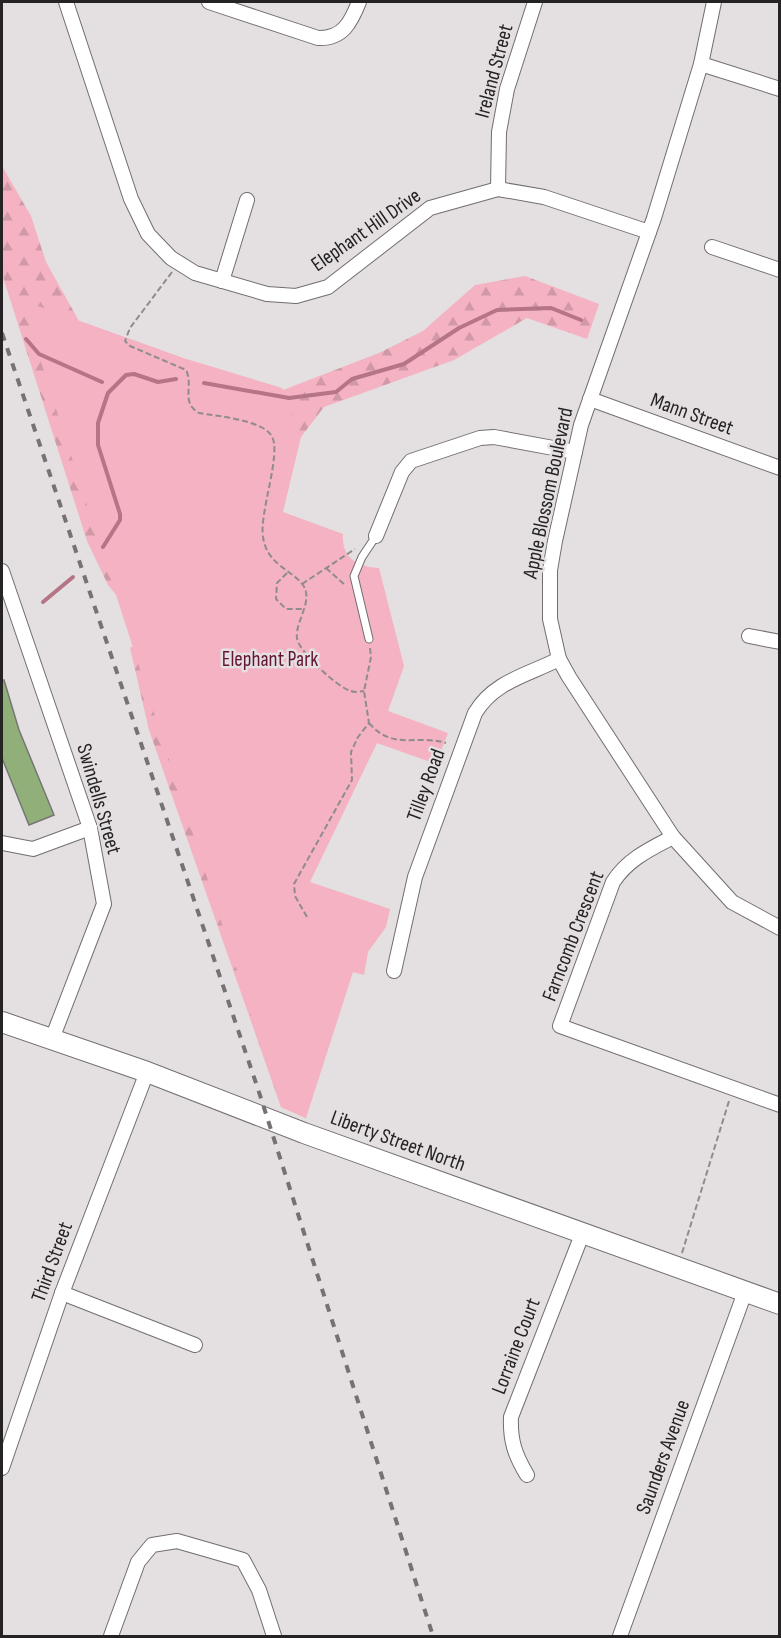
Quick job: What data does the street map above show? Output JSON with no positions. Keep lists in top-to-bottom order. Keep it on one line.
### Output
{"streets":{"main road":["Liberty Street North"],"street":["Ireland Street","Elephant Hill Drive","Mann Street","Apple Blossom Boulevard","Tilley Road","Swindells Street","Farncomb Crescent","Third Street","Lorraine Court","Saunders Avenue"]},"crossings":[["Ireland Street","Elephant Hill Drive"],["Elephant Hill Drive","Apple Blossom Boulevard"],["Mann Street","Apple Blossom Boulevard"],["Apple Blossom Boulevard","Tilley Road"],["Apple Blossom Boulevard","Farncomb Crescent"],["Swindells Street","Liberty Street North"],["Liberty Street North","Third Street"],["Liberty Street North","Lorraine Court"],["Liberty Street North","Saunders Avenue"]],"parks":["Elephant Park"]}
